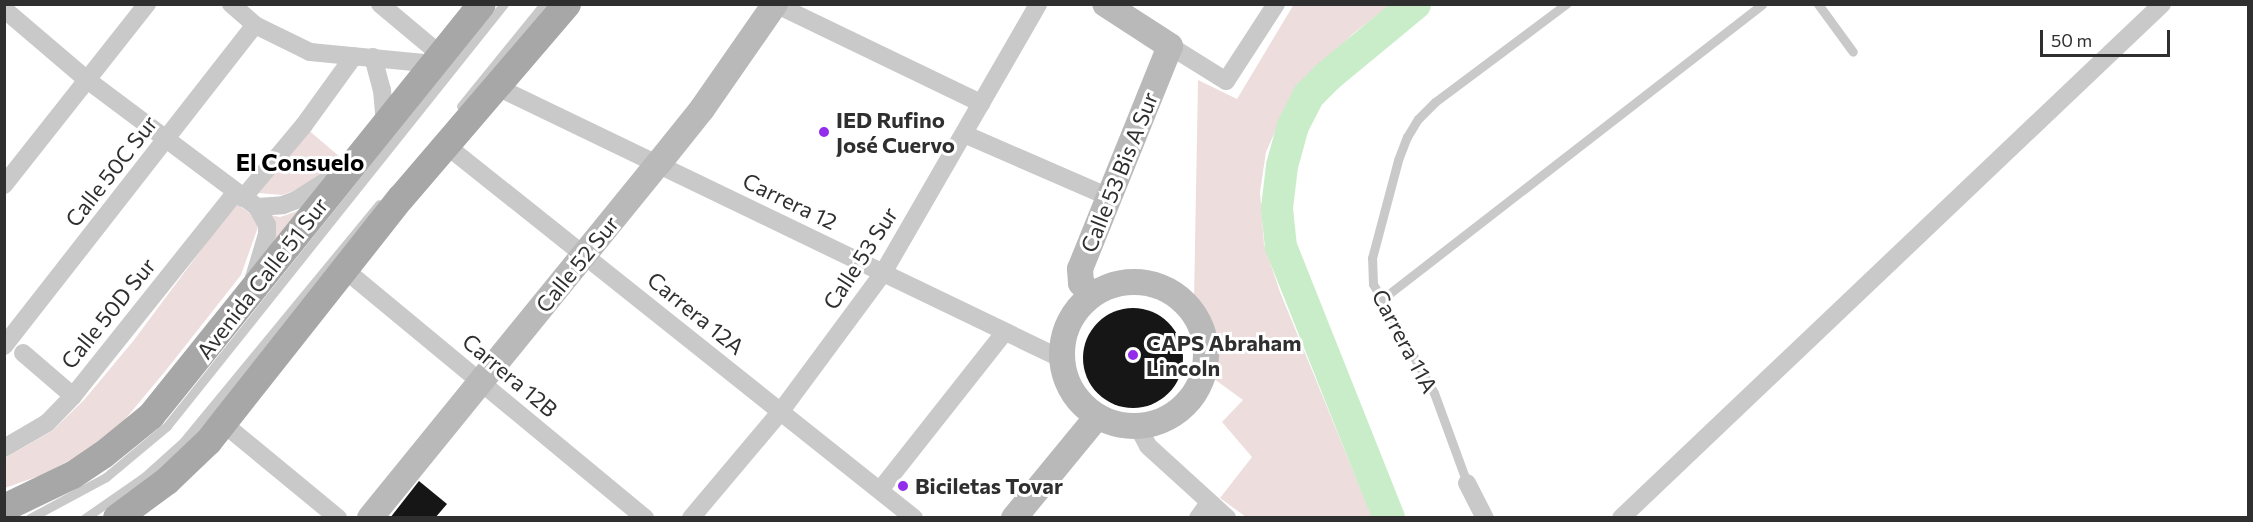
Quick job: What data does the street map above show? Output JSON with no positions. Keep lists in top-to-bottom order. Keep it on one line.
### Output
{"streets":{"main road":["Avenida Calle 51 Sur"],"street":["Calle 50C Sur","Calle 53 Bis A Sur","Carrera 12","Calle 53 Sur","Calle 52 Sur","Calle 50D Sur","Carrera 12A","Carrera 12B"],"lane":["Carrera 11A"]},"crossings":[["Calle 53 Bis A Sur","Carrera 12"],["Carrera 12","Calle 53 Sur"],["Carrera 12","Calle 52 Sur"],["Calle 53 Sur","Carrera 12A"],["Calle 52 Sur","Carrera 12A"],["Calle 52 Sur","Carrera 12B"]],"districts":["El Consuelo"],"places":["IED Rufino José Cuervo","CAPS Abraham Lincoln","Biciletas Tovar"],"scale_bar":"50 m"}
